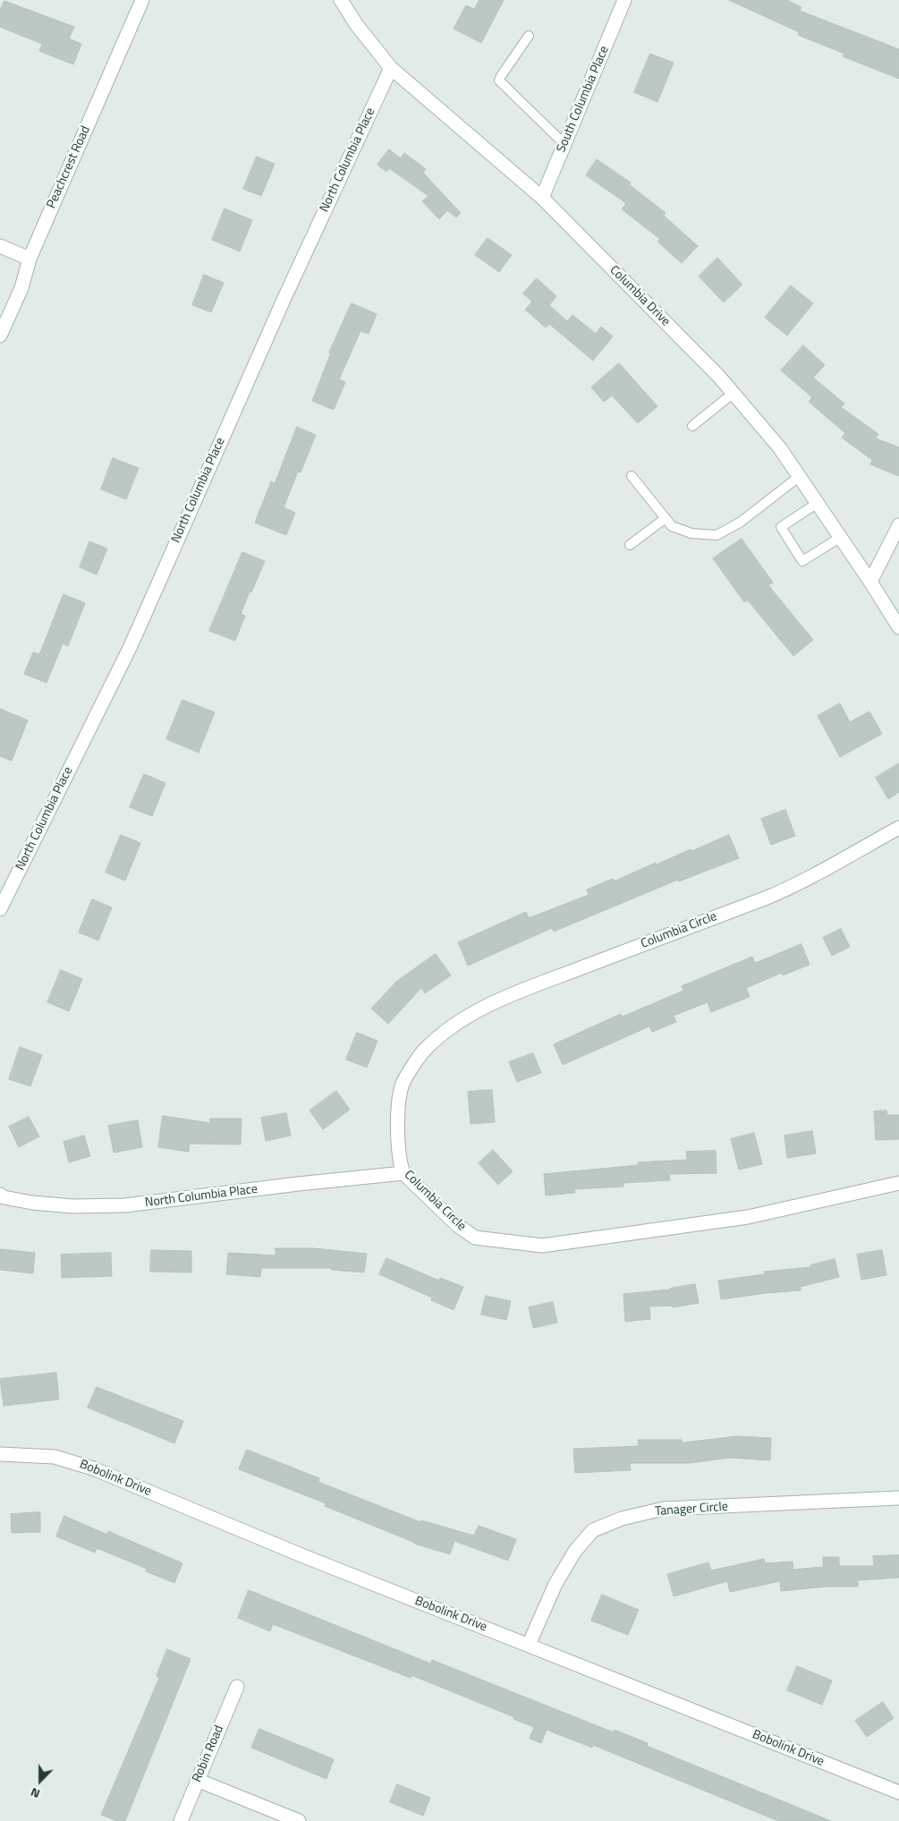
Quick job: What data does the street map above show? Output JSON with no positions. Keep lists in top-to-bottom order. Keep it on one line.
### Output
{"streets":{"street":["South Columbia Place","North Columbia Place","Peachcrest Road","Columbia Drive","Columbia Circle","Bobolink Drive","Tanager Circle","Robin Road"]},"crossings":[["South Columbia Place","Columbia Drive"],["North Columbia Place","Columbia Drive"],["North Columbia Place","Columbia Circle"],["Bobolink Drive","Tanager Circle"]],"north":"bottom"}
